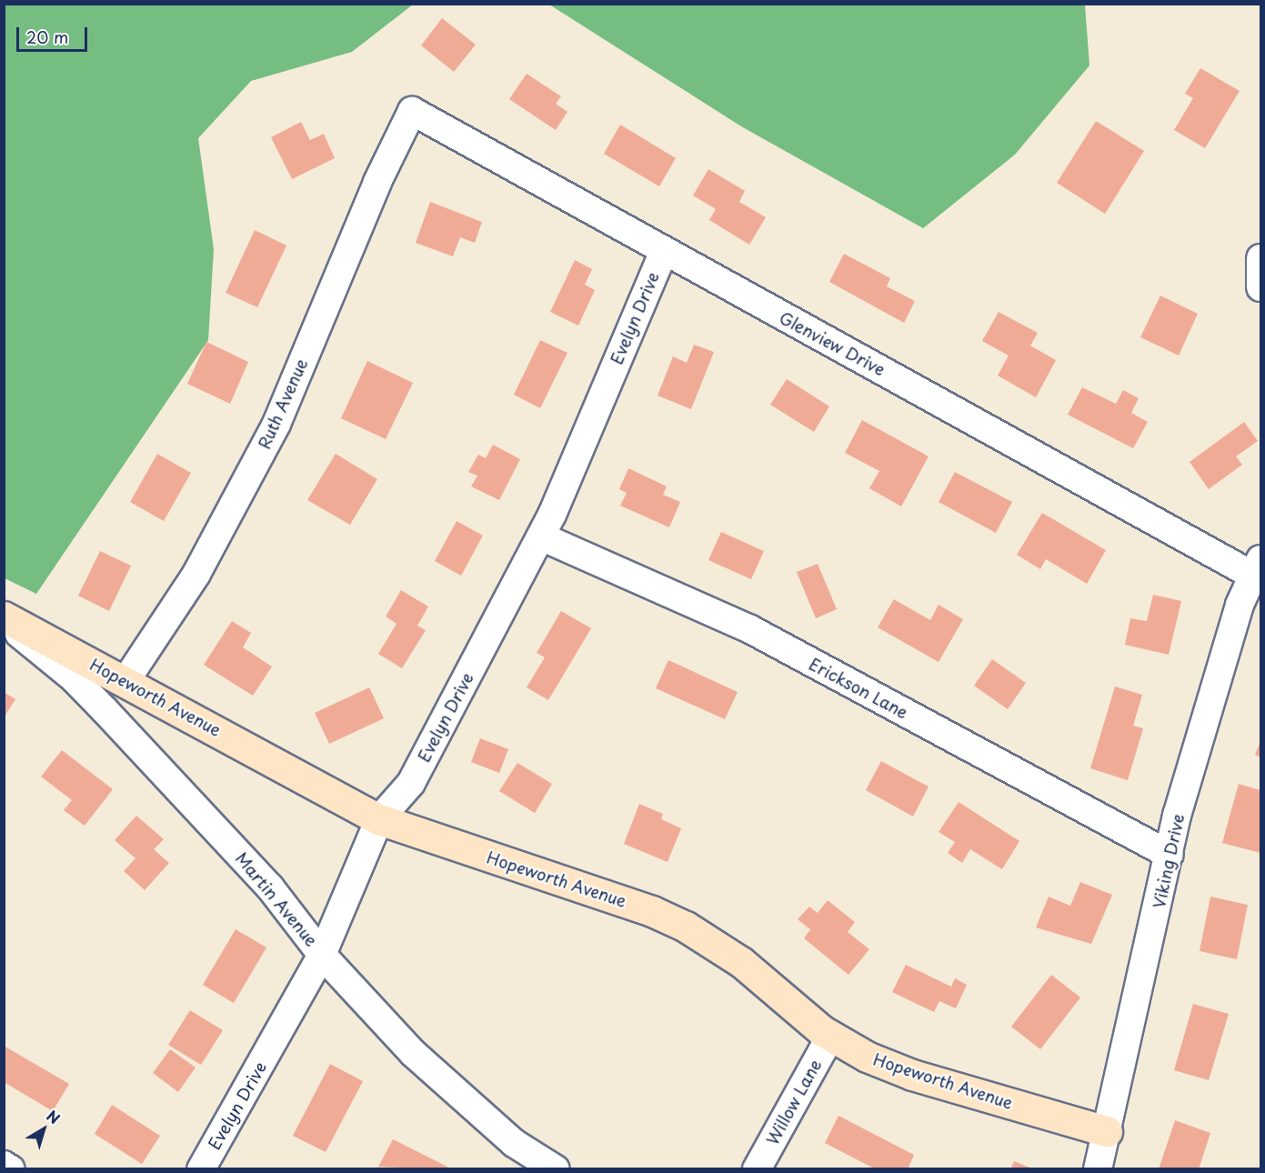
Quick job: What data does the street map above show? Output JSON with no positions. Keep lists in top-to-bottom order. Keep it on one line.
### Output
{"streets":{"street":["Evelyn Drive","Glenview Drive","Ruth Avenue","Erickson Lane","Hopeworth Avenue","Viking Drive","Martin Avenue","Willow Lane"]},"crossings":[["Evelyn Drive","Glenview Drive"],["Evelyn Drive","Erickson Lane"],["Evelyn Drive","Hopeworth Avenue"],["Evelyn Drive","Martin Avenue"],["Glenview Drive","Ruth Avenue"],["Glenview Drive","Viking Drive"],["Ruth Avenue","Hopeworth Avenue"],["Erickson Lane","Viking Drive"],["Hopeworth Avenue","Viking Drive"],["Hopeworth Avenue","Willow Lane"]],"scale_bar":"20 m","north":"top right"}
